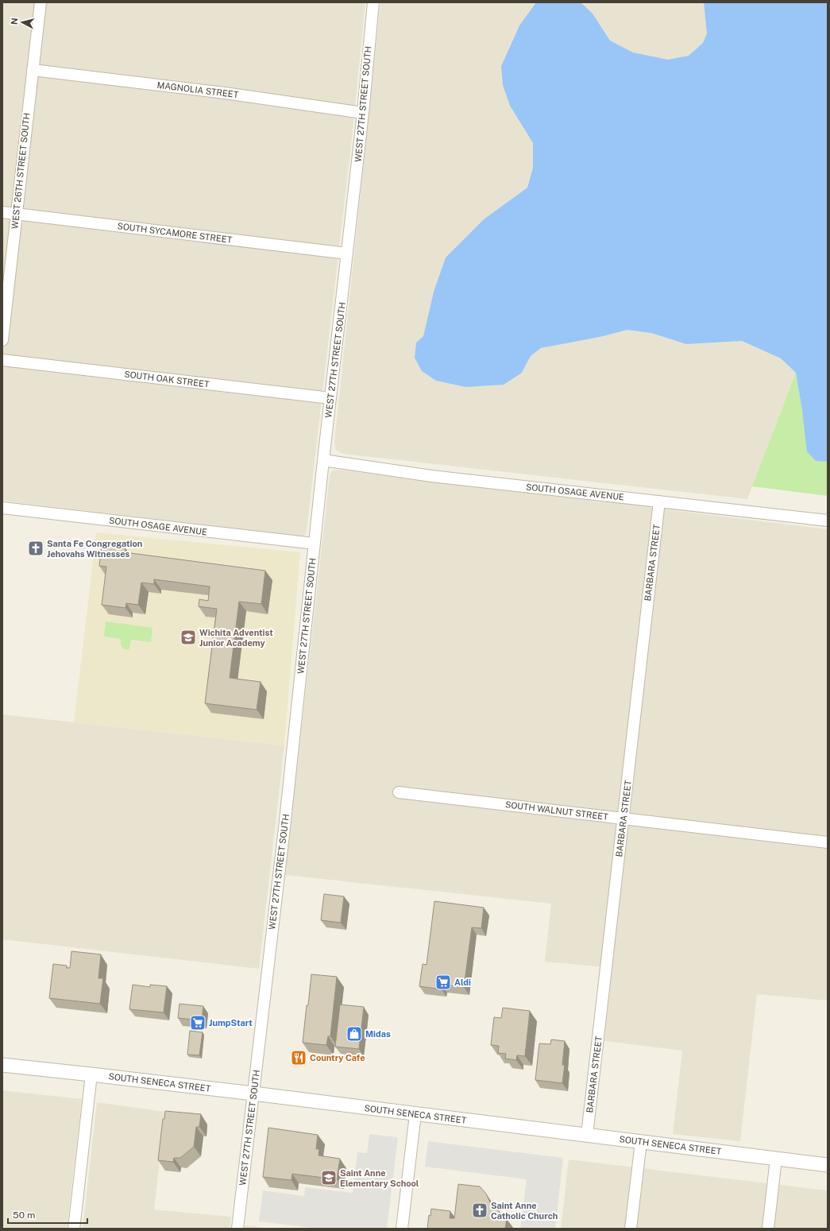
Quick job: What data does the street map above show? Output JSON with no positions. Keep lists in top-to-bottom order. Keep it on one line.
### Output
{"streets":{"street":["MAGNOLIA STREET","WEST 27TH STREET SOUTH","WEST 26TH STREET SOUTH","SOUTH SYCAMORE STREET","SOUTH OAK STREET","SOUTH OSAGE AVENUE","BARBARA STREET","SOUTH WALNUT STREET","SOUTH SENECA STREET"]},"crossings":[["MAGNOLIA STREET","WEST 27TH STREET SOUTH"],["MAGNOLIA STREET","WEST 26TH STREET SOUTH"],["WEST 27TH STREET SOUTH","SOUTH SYCAMORE STREET"],["WEST 27TH STREET SOUTH","SOUTH OAK STREET"],["WEST 27TH STREET SOUTH","SOUTH OSAGE AVENUE"],["WEST 27TH STREET SOUTH","SOUTH SENECA STREET"],["WEST 26TH STREET SOUTH","SOUTH SYCAMORE STREET"],["SOUTH OSAGE AVENUE","BARBARA STREET"],["BARBARA STREET","SOUTH WALNUT STREET"],["BARBARA STREET","SOUTH SENECA STREET"]],"places":{"church":["Santa Fe Congregation Jehovahs Witnesses","Saint Anne Catholic Church"],"school or university":["Wichita Adventist Junior Academy","Saint Anne Elementary School"],"supermarket":["Aldi","JumpStart"],"shop":["Midas"],"restaurant":["Country Cafe"]},"scale_bar":"50 m","north":"left"}
